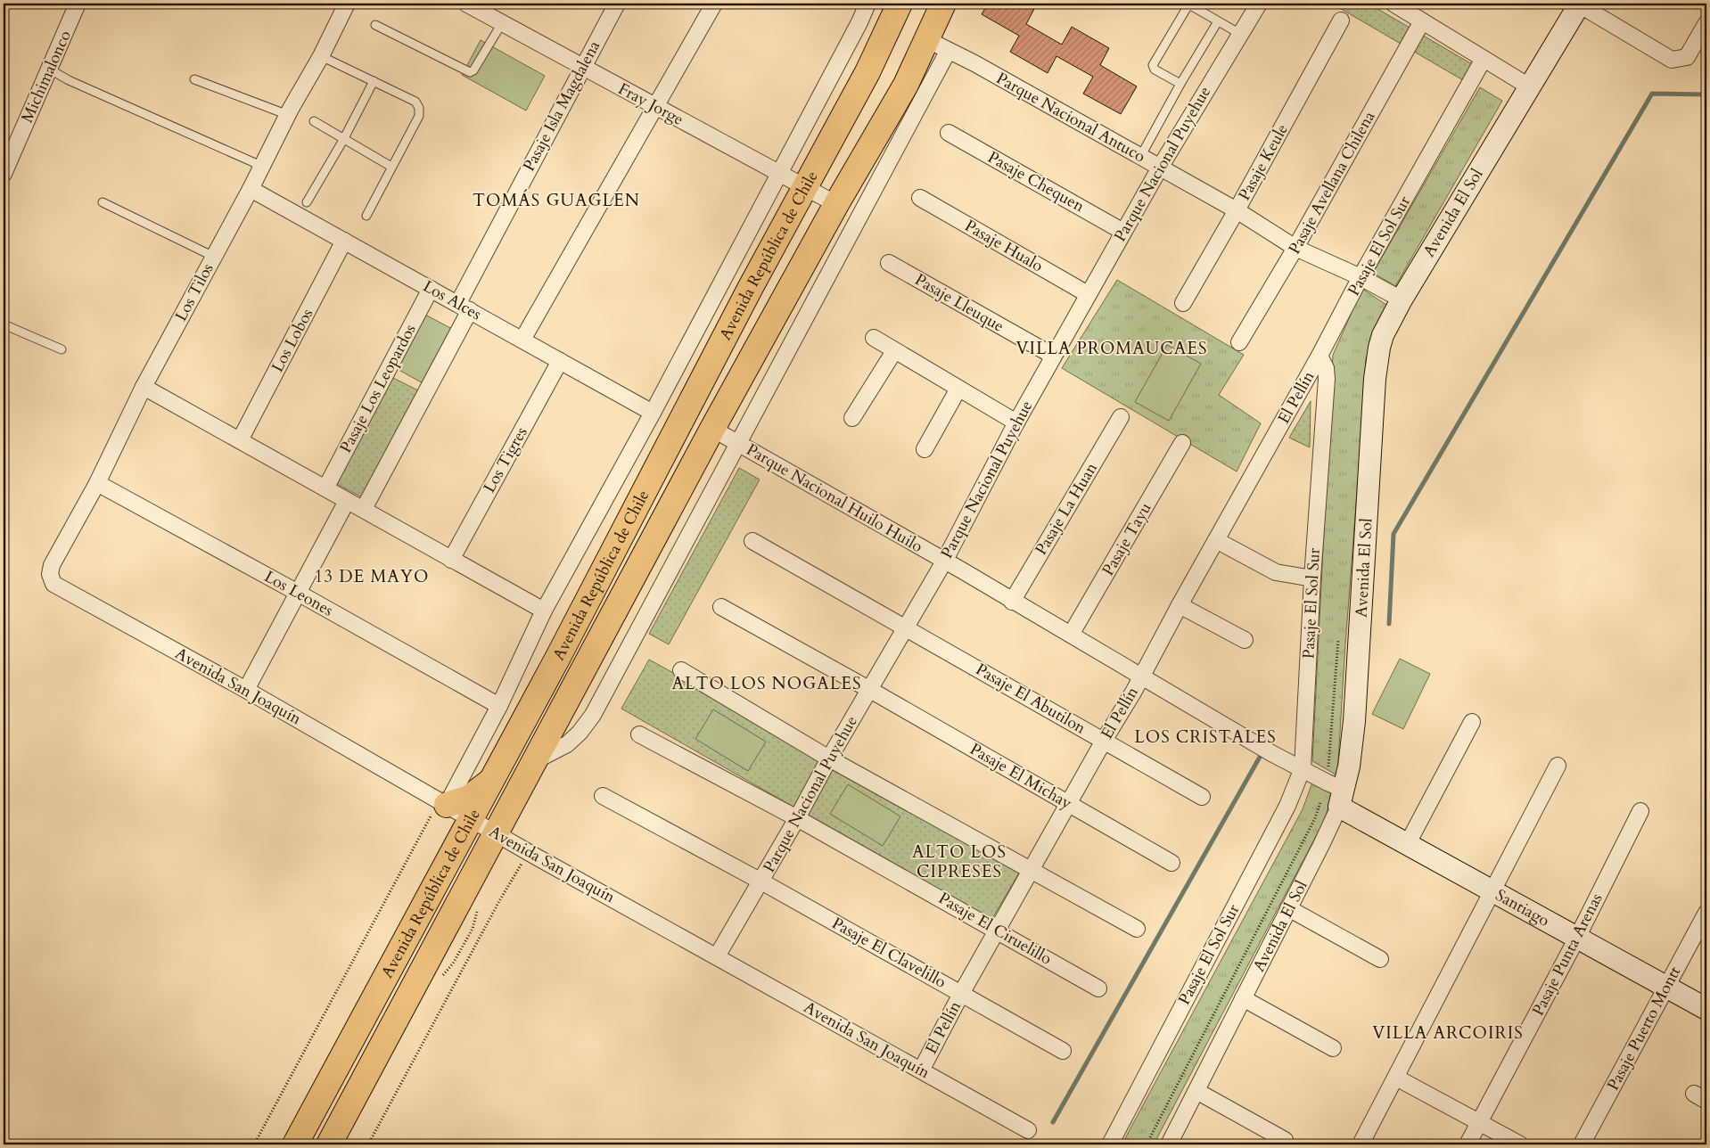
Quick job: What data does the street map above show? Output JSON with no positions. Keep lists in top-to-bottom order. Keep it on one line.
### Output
{"streets":{"main road":["Avenida República de Chile"],"street":["Michimalonco","Fray Jorge","Pasaje Isla Magdalena","Parque Nacional Antuco","Pasaje Keule","Parque Nacional Puyehue","Pasaje Chequen","Pasaje Avellana Chilena","Avenida El Sol","Pasaje Hualo","Pasaje El Sol Sur","Los Tilos","Los Alces","Pasaje Lleuque","Los Lobos","Pasaje Los Leopardos","El Pellín","Los Tigres","Parque Nacional Huilo Huilo","Pasaje La Huan","Pasaje Tayu","Los Leones","Avenida San Joaquín","Pasaje El Abutilon","Pasaje El Michay","Santiago","Pasaje El Ciruelillo","Pasaje El Clavelillo","Pasaje Punta Arenas","Pasaje Puerto Montt"]},"crossings":[["Fray Jorge","Pasaje Isla Magdalena"],["Fray Jorge","Avenida República de Chile"],["Pasaje Isla Magdalena","Los Alces"],["Parque Nacional Antuco","Pasaje Keule"],["Parque Nacional Antuco","Parque Nacional Puyehue"],["Parque Nacional Antuco","Pasaje Avellana Chilena"],["Parque Nacional Antuco","Avenida El Sol"],["Parque Nacional Antuco","Pasaje El Sol Sur"],["Parque Nacional Antuco","Avenida República de Chile"],["Parque Nacional Puyehue","Pasaje Chequen"],["Parque Nacional Puyehue","Pasaje Hualo"],["Parque Nacional Puyehue","Pasaje Lleuque"],["Parque Nacional Puyehue","Parque Nacional Huilo Huilo"],["Parque Nacional Puyehue","Avenida San Joaquín"],["Parque Nacional Puyehue","Pasaje El Abutilon"],["Parque Nacional Puyehue","Pasaje El Michay"],["Parque Nacional Puyehue","Pasaje El Ciruelillo"],["Parque Nacional Puyehue","Pasaje El Clavelillo"],["Avenida El Sol","Parque Nacional Huilo Huilo"],["Avenida El Sol","Santiago"],["Pasaje El Sol Sur","El Pellín"],["Pasaje El Sol Sur","Parque Nacional Huilo Huilo"],["Avenida República de Chile","Los Alces"],["Avenida República de Chile","Parque Nacional Huilo Huilo"],["Avenida República de Chile","Los Leones"],["Avenida República de Chile","Avenida San Joaquín"],["Los Tilos","Los Alces"],["Los Tilos","Los Leones"],["Los Tilos","Avenida San Joaquín"],["Los Alces","Los Lobos"],["Los Alces","Pasaje Los Leopardos"],["Los Alces","Los Tigres"],["El Pellín","Parque Nacional Huilo Huilo"],["El Pellín","Avenida San Joaquín"],["El Pellín","Pasaje El Abutilon"],["El Pellín","Pasaje El Michay"],["El Pellín","Pasaje El Ciruelillo"],["El Pellín","Pasaje El Clavelillo"],["Parque Nacional Huilo Huilo","Pasaje La Huan"],["Parque Nacional Huilo Huilo","Pasaje Tayu"],["Parque Nacional Huilo Huilo","Santiago"],["Santiago","Pasaje Punta Arenas"],["Santiago","Pasaje Puerto Montt"]],"districts":["TOMÁS GUAGLEN","VILLA PROMAUCAES","13 DE MAYO","ALTO LOS NOGALES","LOS CRISTALES","ALTO LOS CIPRESES","VILLA ARCOIRIS"]}
